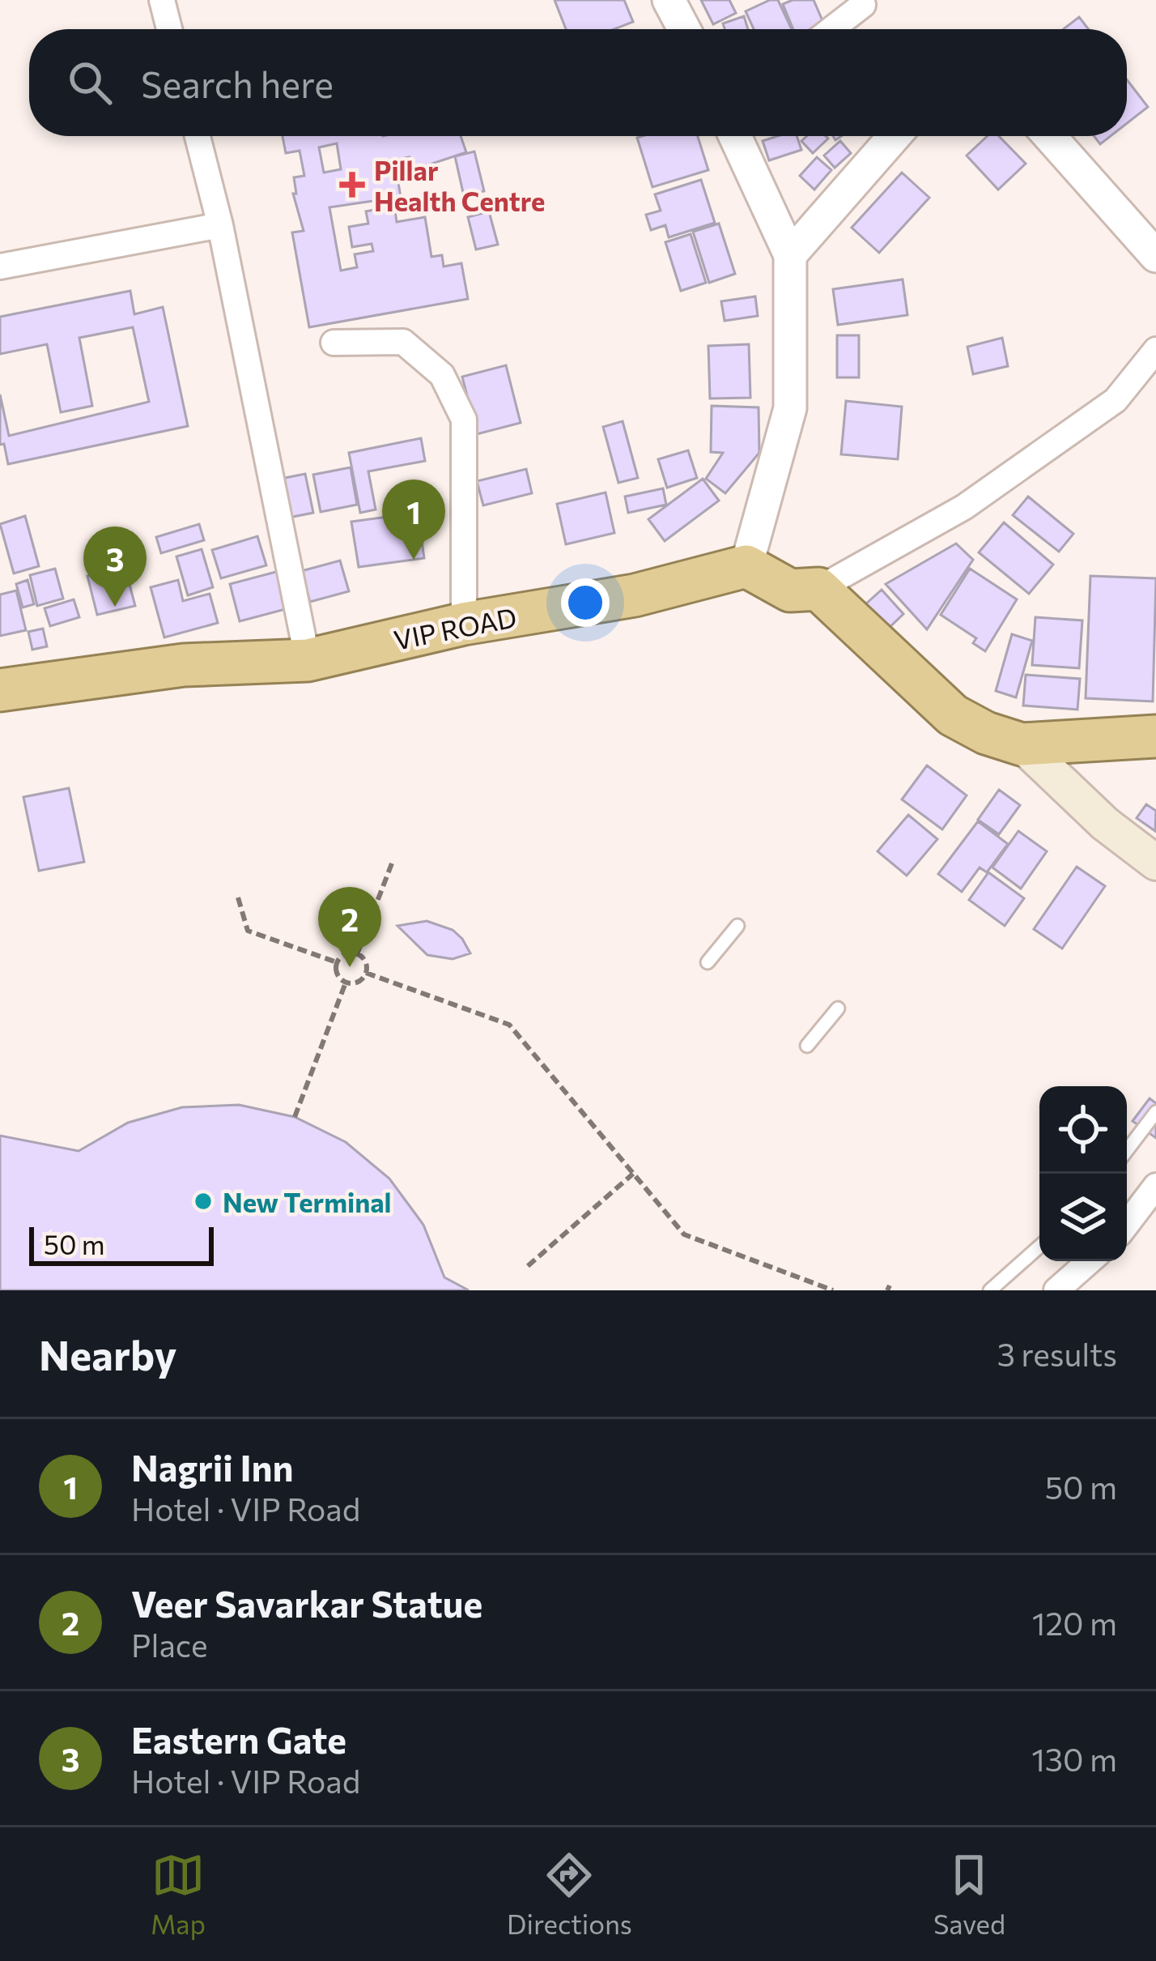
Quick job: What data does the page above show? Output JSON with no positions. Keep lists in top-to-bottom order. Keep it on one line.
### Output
{"streets":{"highway":["VIP ROAD"]},"places":{"health":["Pillar Health Centre"],"other":["New Terminal"]},"scale_bar":"50 m","page":{"search":"Search here","pins":["1","3","2"],"scale":"50 m","heading":["Nearby","3 results"],"list":[{"mark":"1","name":"Nagrii Inn","note":"Hotel · VIP Road","value":"50 m"},{"mark":"2","name":"Veer Savarkar Statue","note":"Place","value":"120 m"},{"mark":"3","name":"Eastern Gate","note":"Hotel · VIP Road","value":"130 m"}],"nav":["Map","Directions","Saved"]}}
